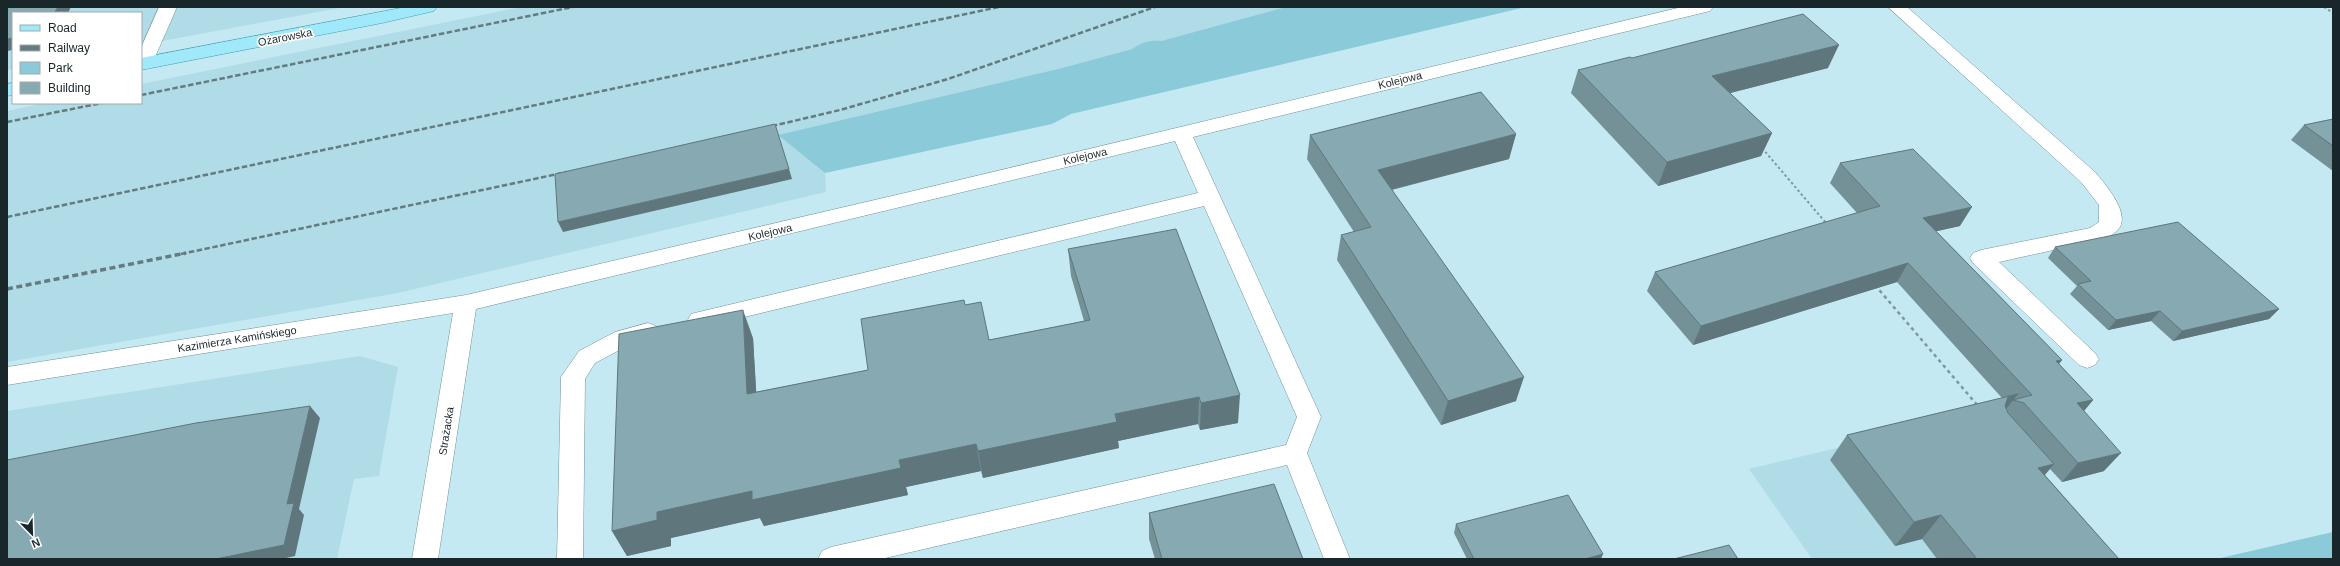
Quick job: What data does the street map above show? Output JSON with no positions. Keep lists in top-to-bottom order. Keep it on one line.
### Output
{"streets":{"main road":["Ożarowska"],"street":["Kolejowa","Kazimierza Kamińskiego","Strażacka"]},"crossings":[["Kolejowa","Kazimierza Kamińskiego"],["Kolejowa","Strażacka"],["Kazimierza Kamińskiego","Strażacka"]],"legend":["Road","Railway","Park","Building"],"north":"bottom right"}
